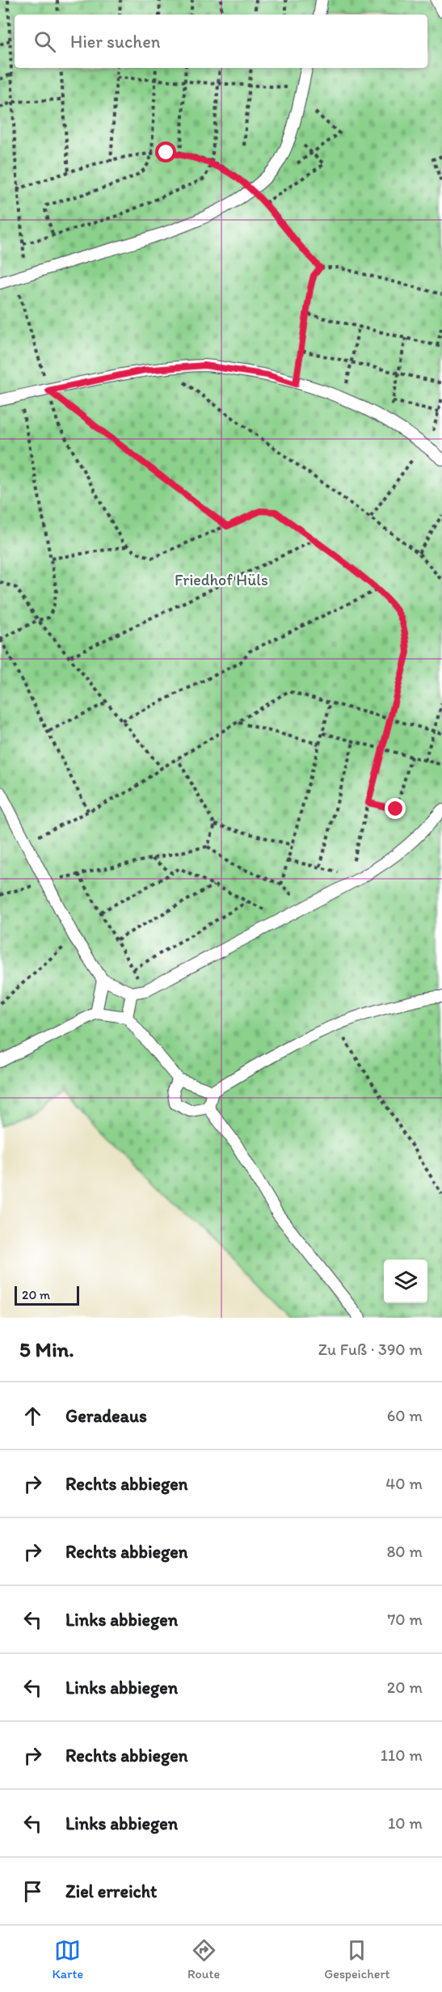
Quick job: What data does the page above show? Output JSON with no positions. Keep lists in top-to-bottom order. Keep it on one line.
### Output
{"parks":["Friedhof Hüls"],"scale_bar":"20 m","page":{"search":"Hier suchen","scale":"20 m","heading":["5 Min.","Zu Fuß · 390 m"],"list":[["Geradeaus","60 m"],["Rechts abbiegen","40 m"],["Rechts abbiegen","80 m"],["Links abbiegen","70 m"],["Links abbiegen","20 m"],["Rechts abbiegen","110 m"],["Links abbiegen","10 m"],"Ziel erreicht"],"nav":["Karte","Route","Gespeichert"]}}
